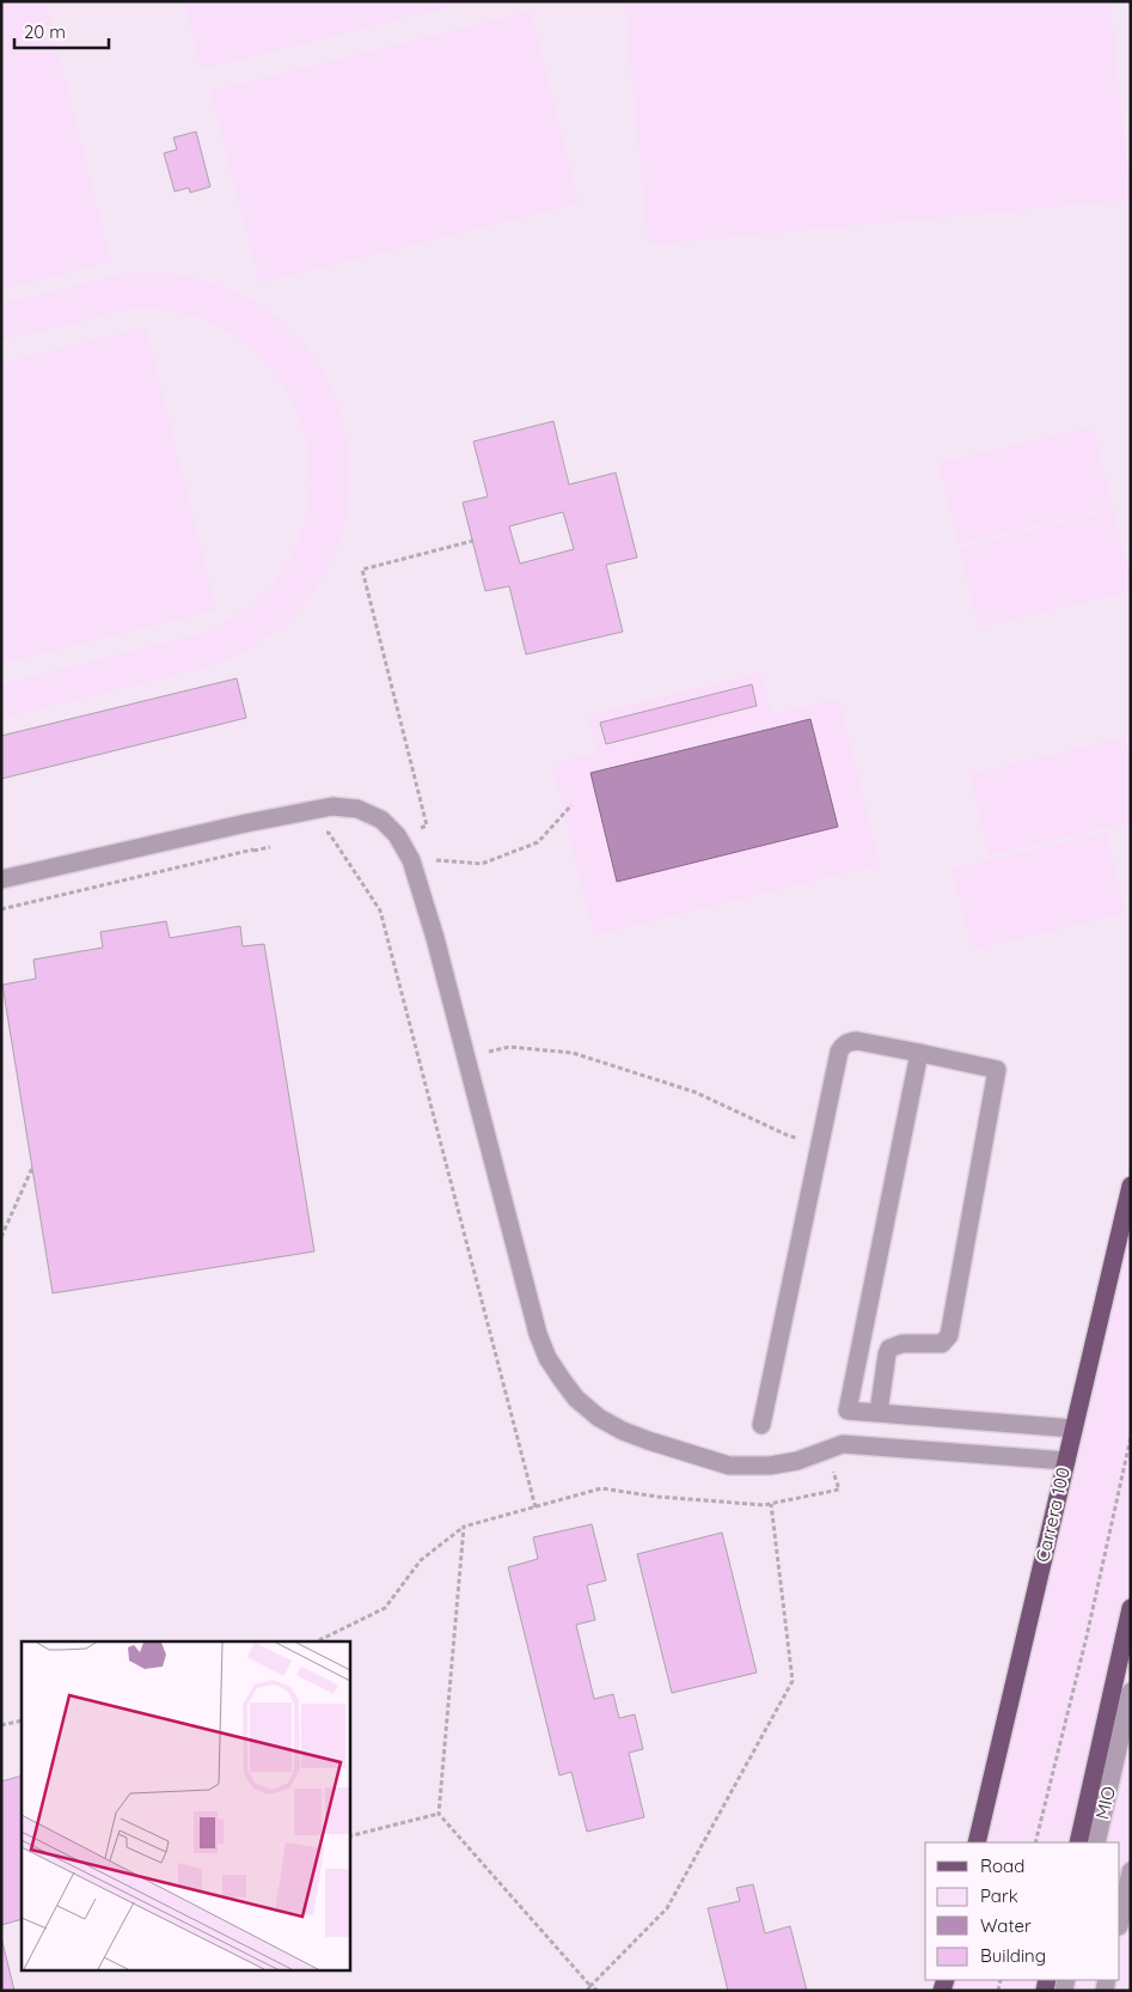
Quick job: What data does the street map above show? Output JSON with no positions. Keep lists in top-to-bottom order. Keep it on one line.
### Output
{"streets":{"main road":["Carrera 100"],"lane":["MIO"]},"legend":["Road","Park","Water","Building"],"scale_bar":"20 m"}
